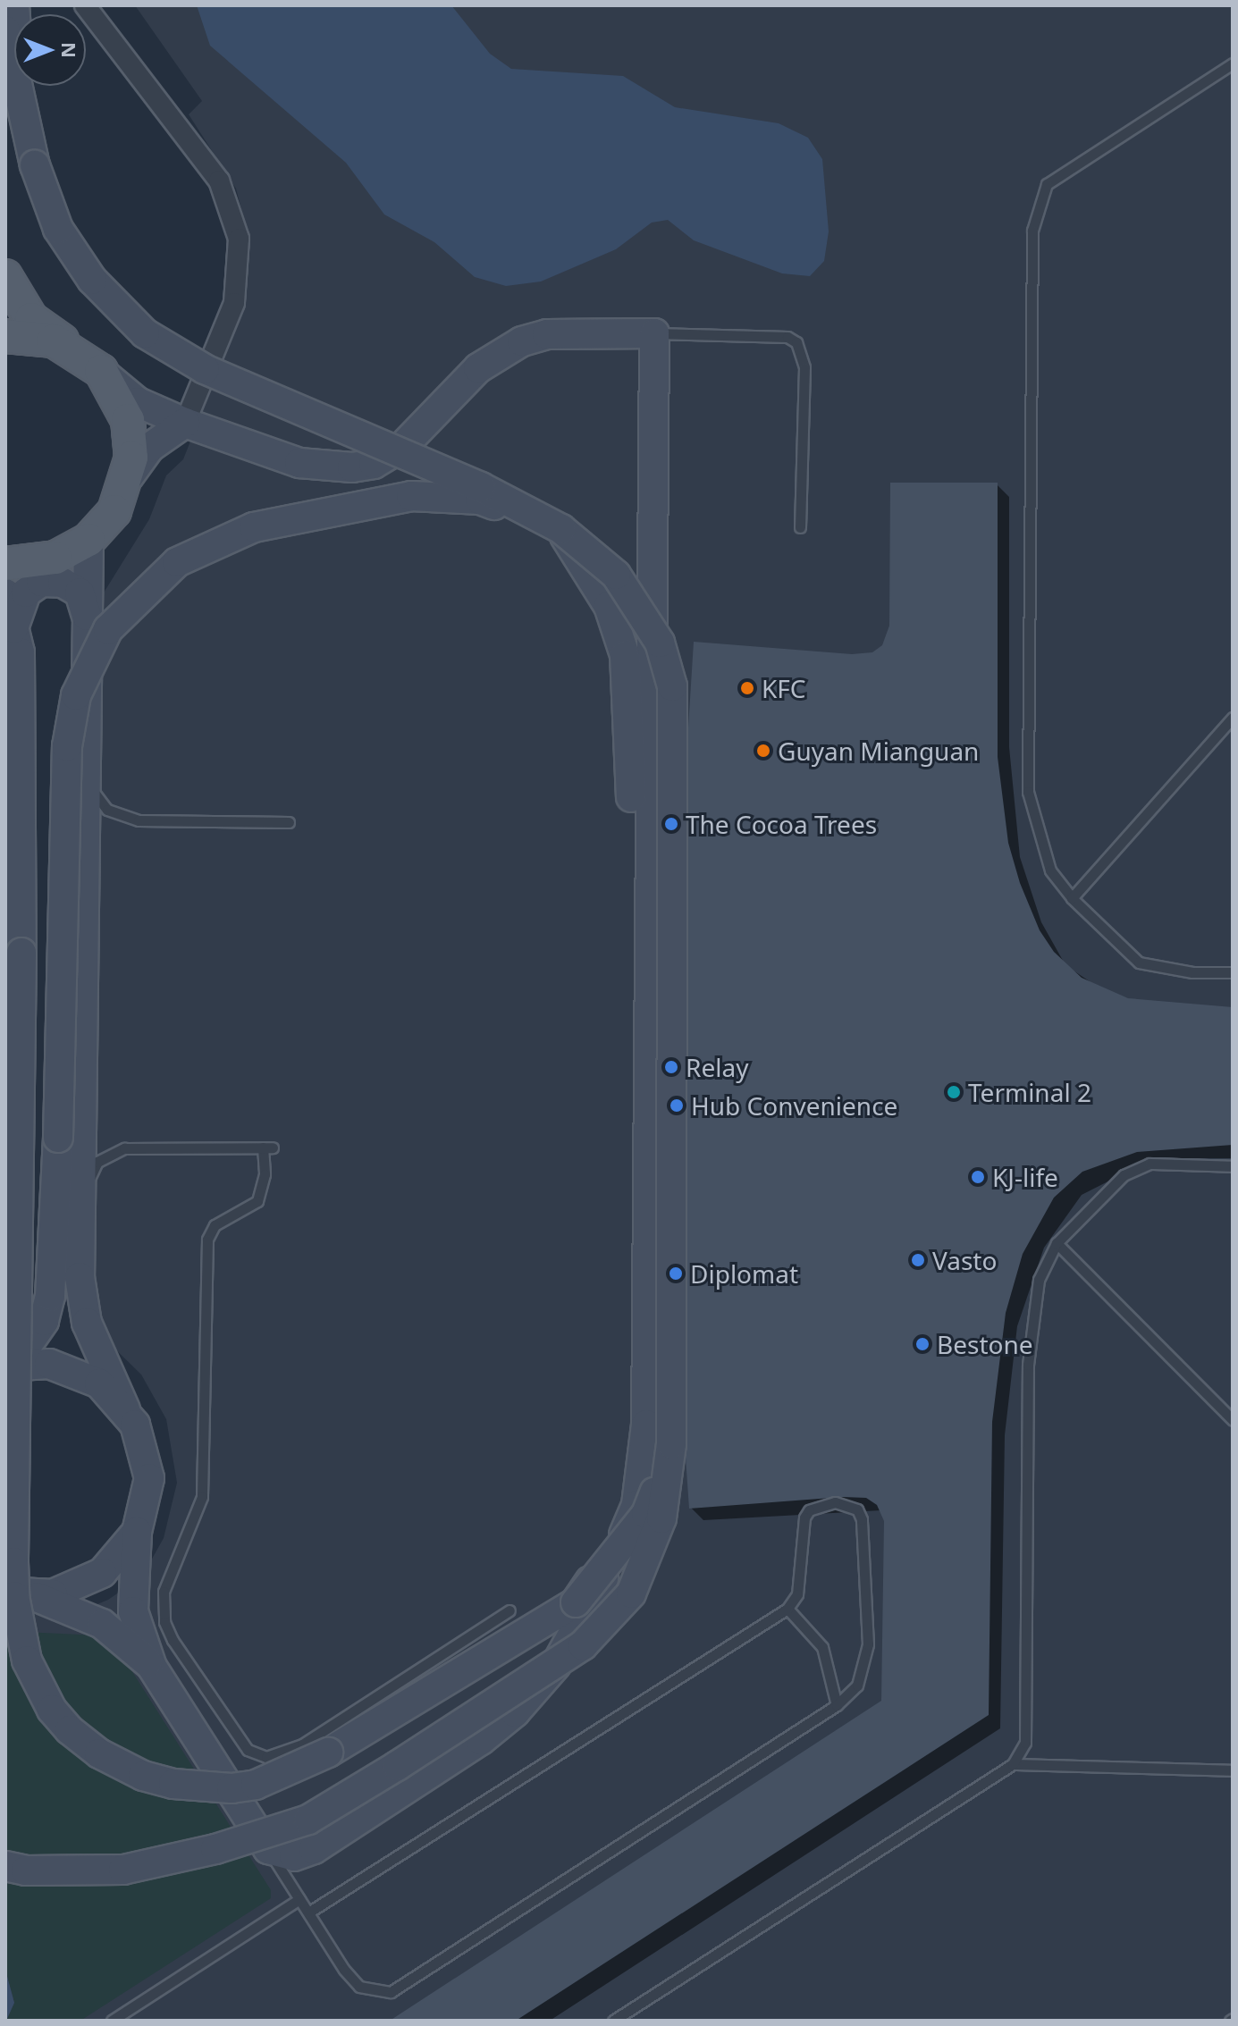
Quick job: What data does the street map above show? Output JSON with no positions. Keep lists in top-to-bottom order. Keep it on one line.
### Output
{"places":["KFC","Guyan Mianguan","The Cocoa Trees","Relay","Terminal 2","Hub Convenience","KJ-life","Vasto","Diplomat","Bestone"],"north":"right"}
